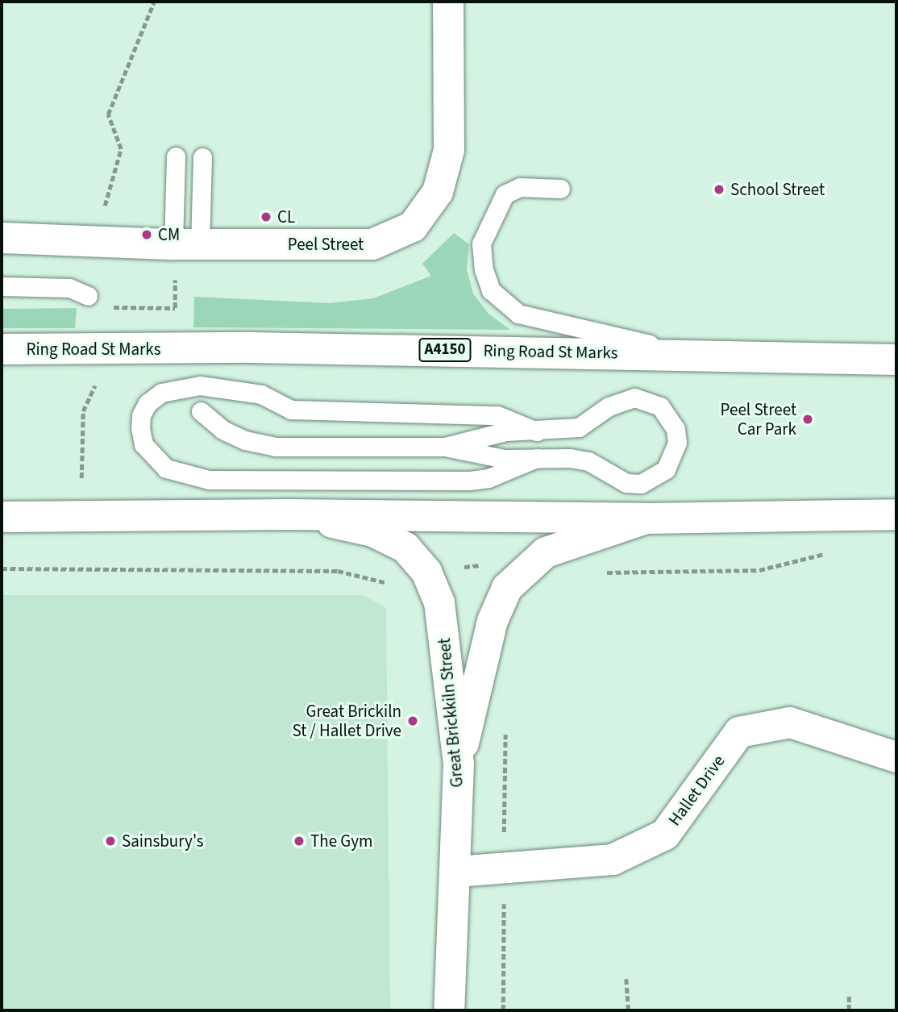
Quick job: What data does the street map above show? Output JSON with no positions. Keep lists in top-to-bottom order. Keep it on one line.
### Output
{"streets":{"main road":["Peel Street","Ring Road St Marks","A4150","Great Brickkiln Street","Hallet Drive"]},"crossings":[["Great Brickkiln Street","Hallet Drive"]],"places":["School Street","CL","CM","Peel Street Car Park","Great Brickiln St / Hallet Drive","Sainsbury's","The Gym"]}
